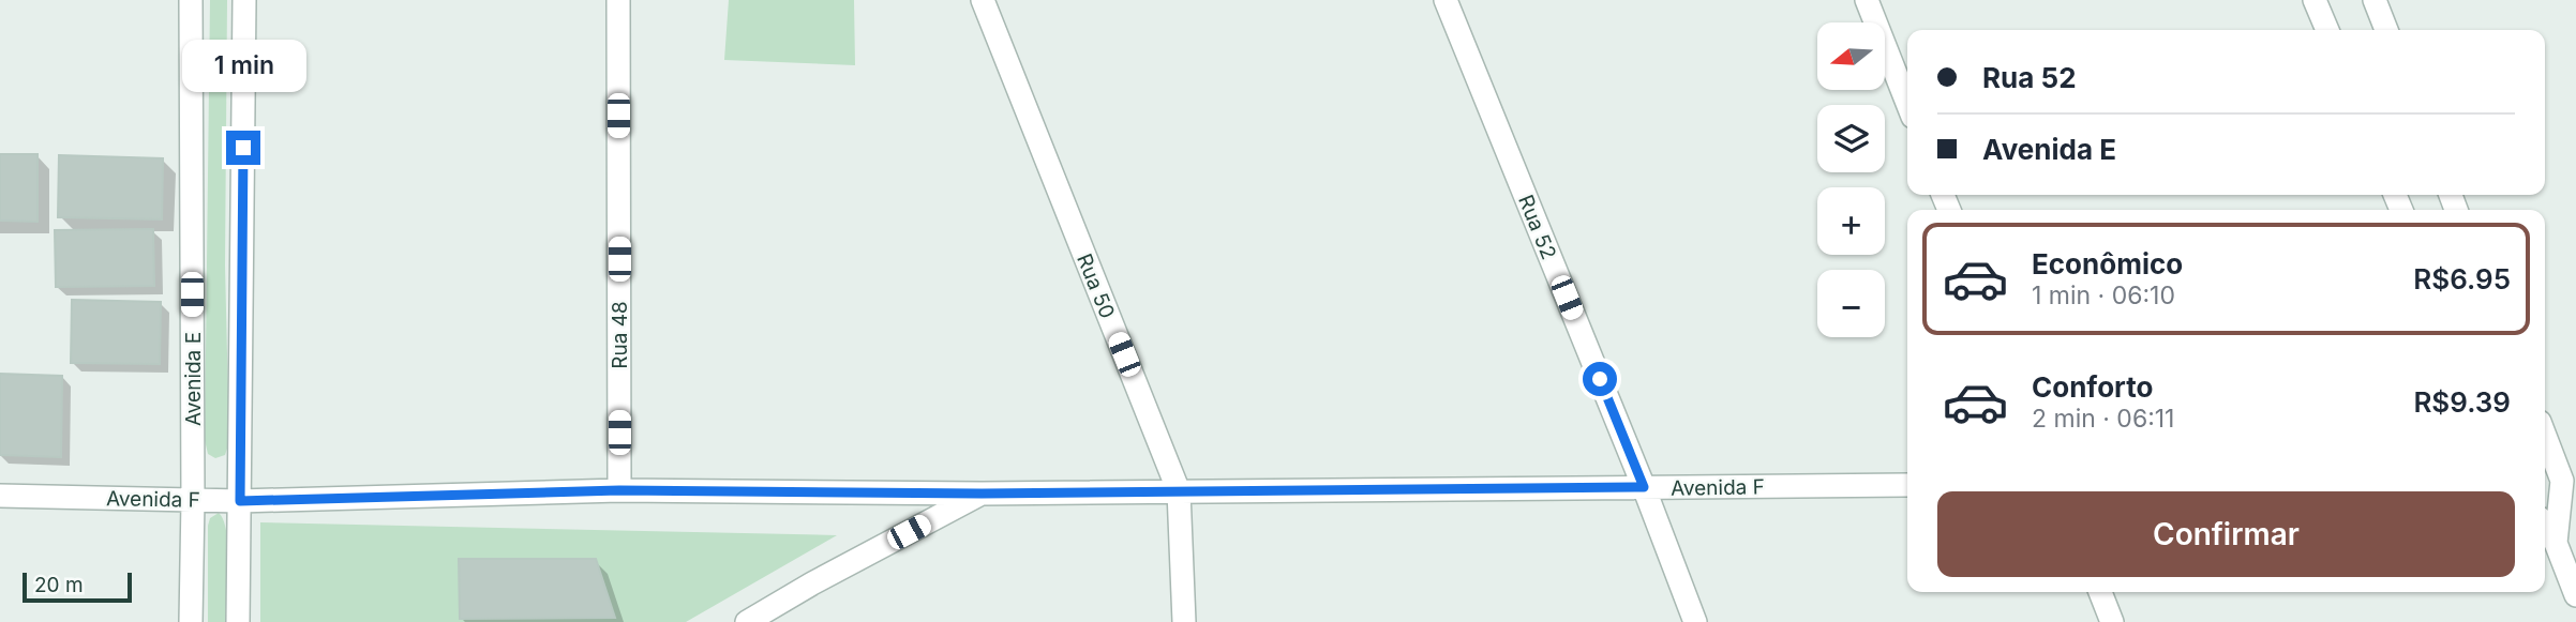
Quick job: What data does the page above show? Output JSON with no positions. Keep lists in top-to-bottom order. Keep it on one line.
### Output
{"streets":{"street":["Rua 52","Rua 50","Rua 48","Avenida E","Avenida F"]},"crossings":[["Rua 52","Avenida F"],["Rua 50","Avenida F"],["Rua 48","Avenida F"],["Avenida E","Avenida F"]],"scale_bar":"20 m","north":"left","page":{"map_buttons":["+","−"],"banner":["Rua 52","Avenida E"],"bubble":"1 min","list":[{"name":"Econômico","note":"1 min · 06:10","value":"R$6.95"},{"name":"Conforto","note":"2 min · 06:11","value":"R$9.39"}],"buttons":"Confirmar","scale":"20 m"}}
